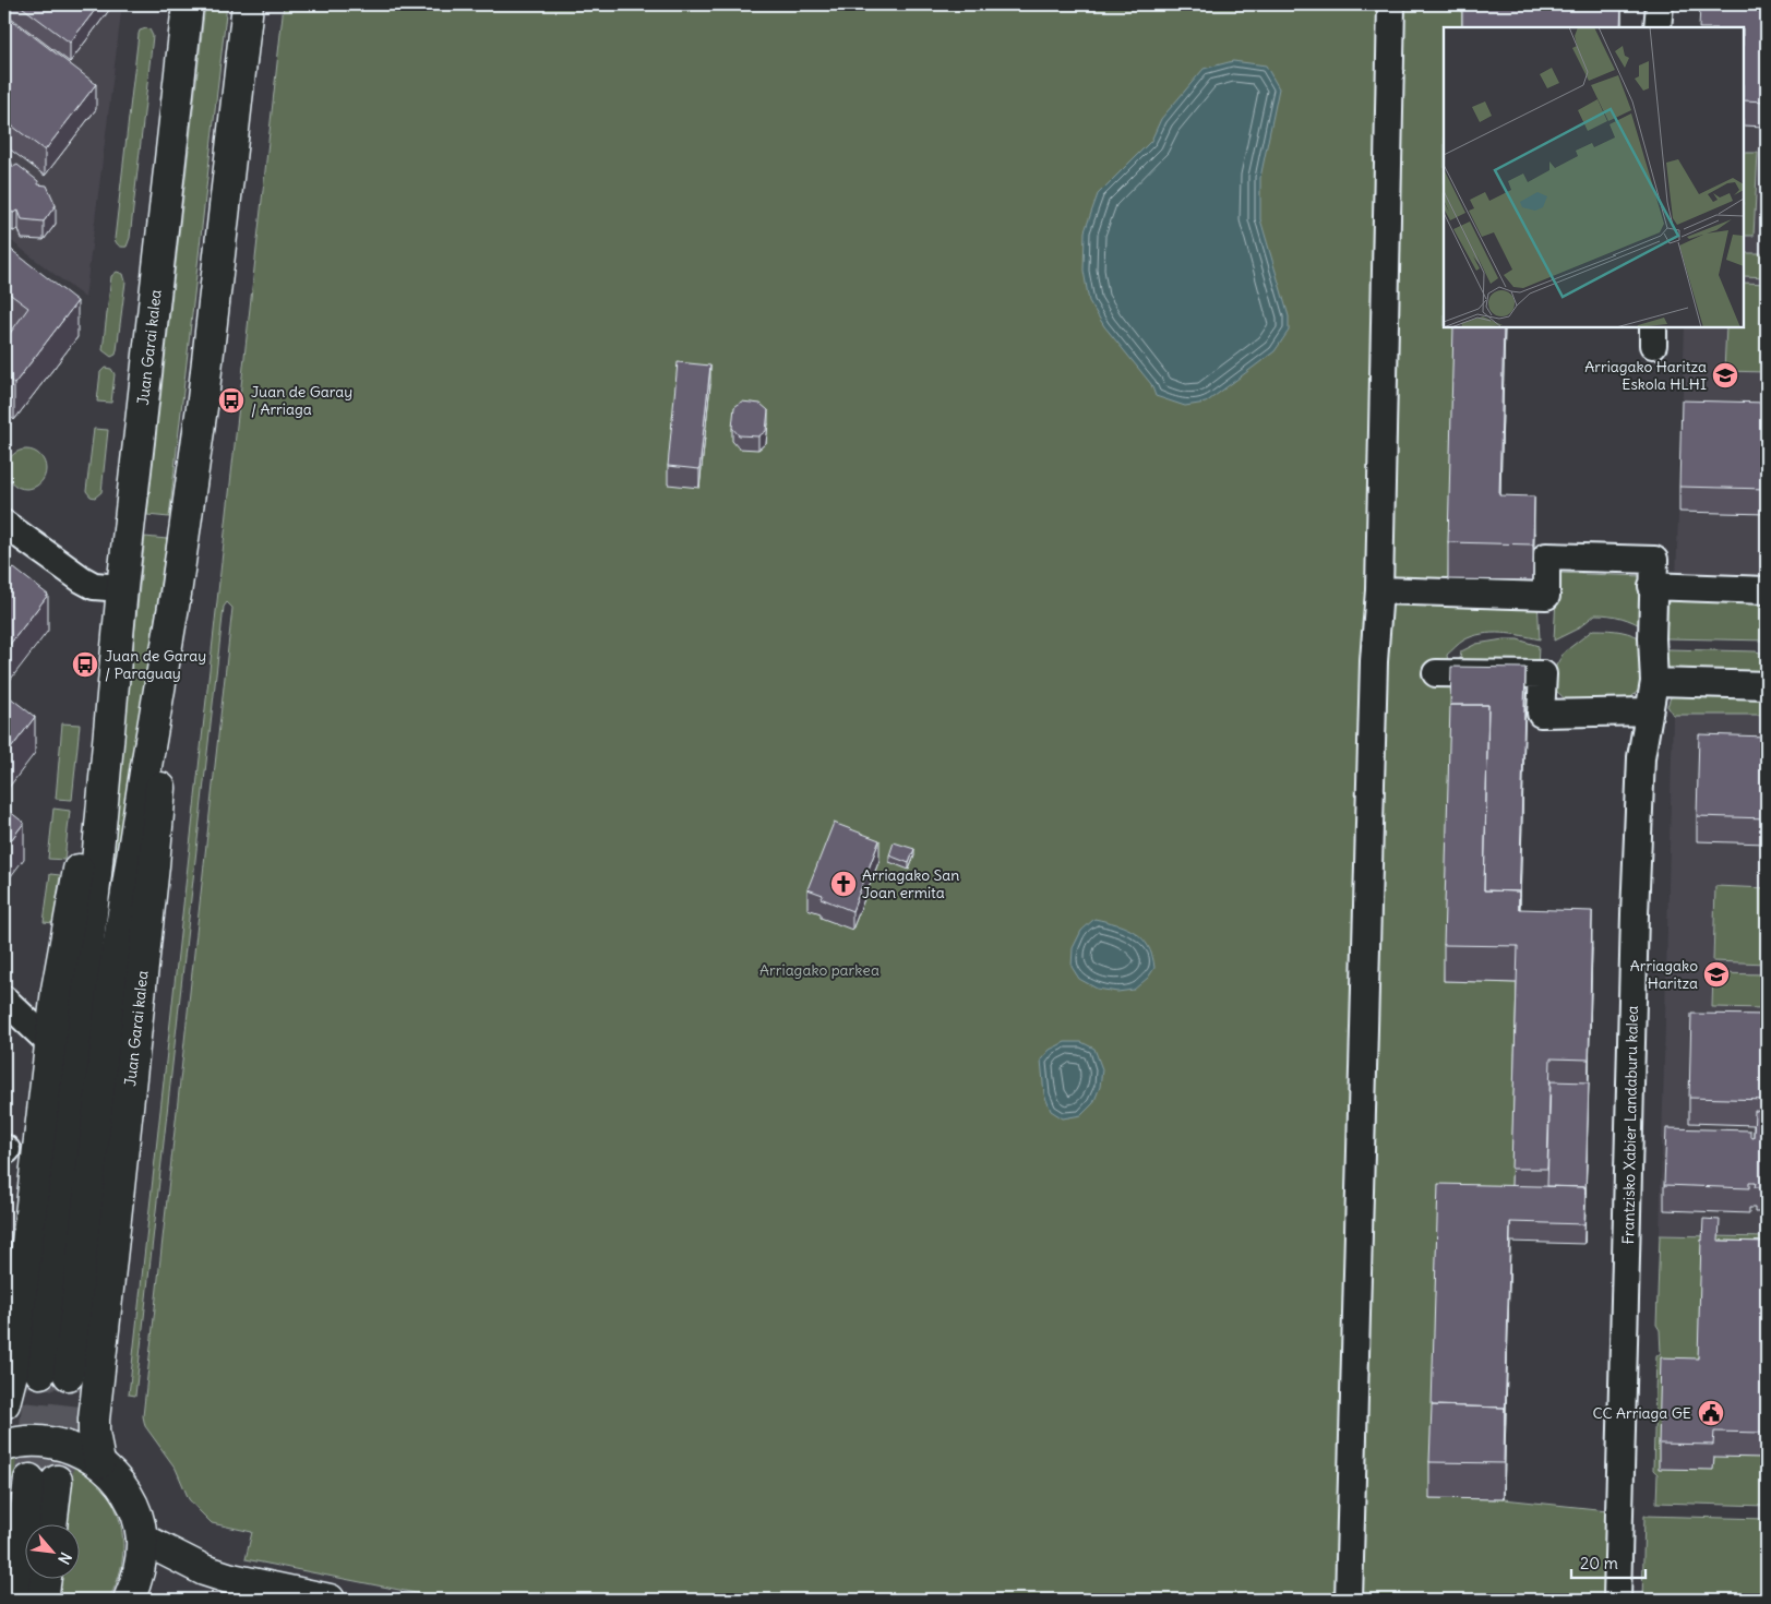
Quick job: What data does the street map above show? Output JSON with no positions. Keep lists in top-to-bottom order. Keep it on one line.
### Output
{"streets":{"main road":["Juan Garai kalea"],"street":["Frantzisko Xabier Landaburu kalea"]},"parks":["Arriagako parkea"],"places":{"school or university":["Arriagako Haritza Eskola HLHI","Arriagako Haritza"],"bus stop":["Juan de Garay / Arriaga","Juan de Garay / Paraguay"],"church":["Arriagako San Joan ermita"],"public building":["CC Arriaga GE"]},"scale_bar":"20 m","north":"bottom right"}
